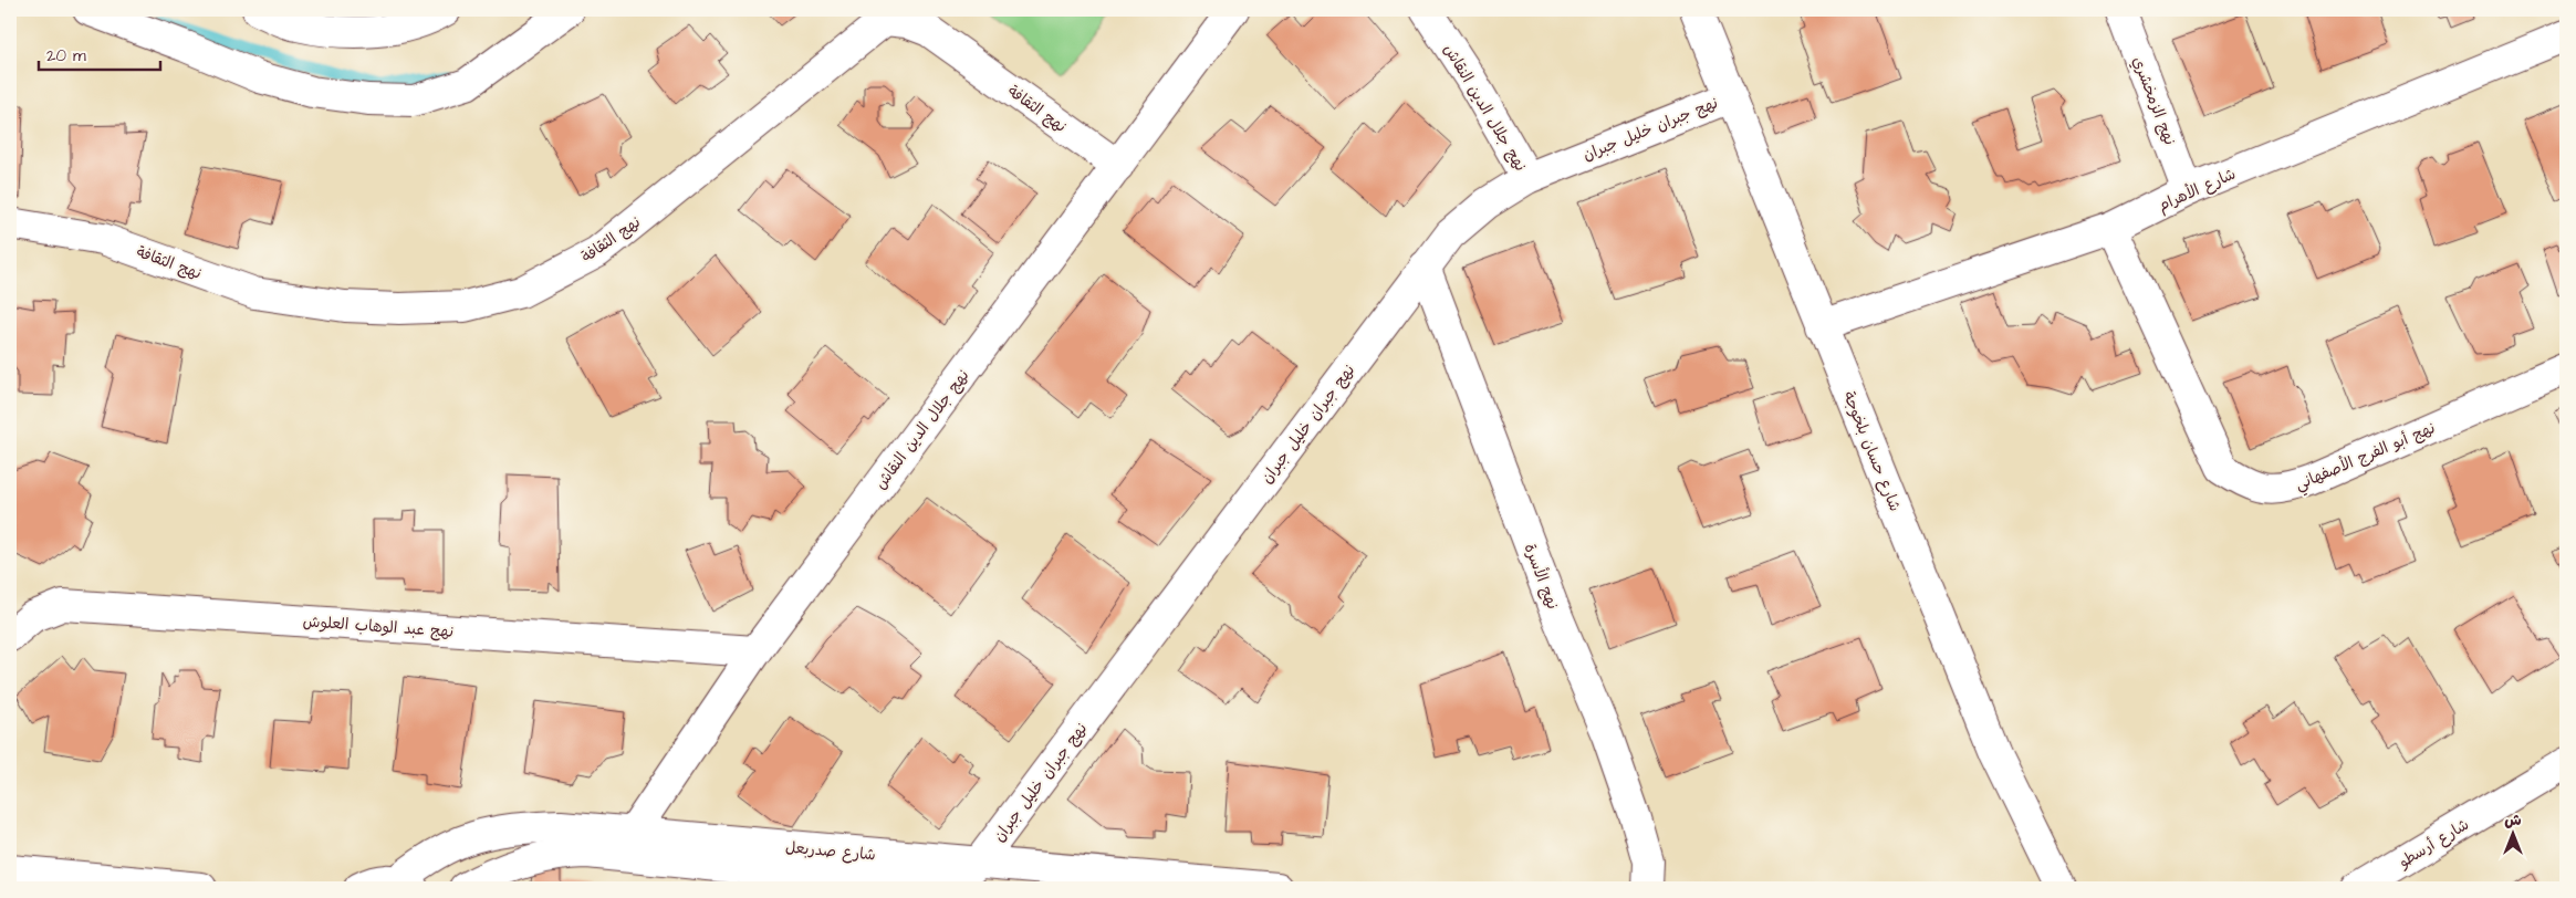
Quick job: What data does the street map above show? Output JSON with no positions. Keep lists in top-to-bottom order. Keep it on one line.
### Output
{"streets":{"street":["نهج الزمخشري","نهج جلال الدين النقاش","نهج الثقافة","نهج جبران خليل جبران","شارع الأهرام","شارع حسان بلخوجة","نهج أبو الفرج الأصفهاني","نهج الأسرة","نهج عبد الوهاب العلوش","شارع أرسطو","شارع صدربعل"]},"crossings":[["نهج الزمخشري","شارع الأهرام"],["نهج جلال الدين النقاش","نهج الثقافة"],["نهج جلال الدين النقاش","نهج جبران خليل جبران"],["نهج جلال الدين النقاش","نهج عبد الوهاب العلوش"],["نهج جلال الدين النقاش","شارع صدربعل"],["نهج جبران خليل جبران","شارع حسان بلخوجة"],["نهج جبران خليل جبران","نهج الأسرة"],["نهج جبران خليل جبران","شارع صدربعل"],["شارع الأهرام","شارع حسان بلخوجة"],["شارع الأهرام","نهج أبو الفرج الأصفهاني"]],"scale_bar":"20 m","north":"top"}
